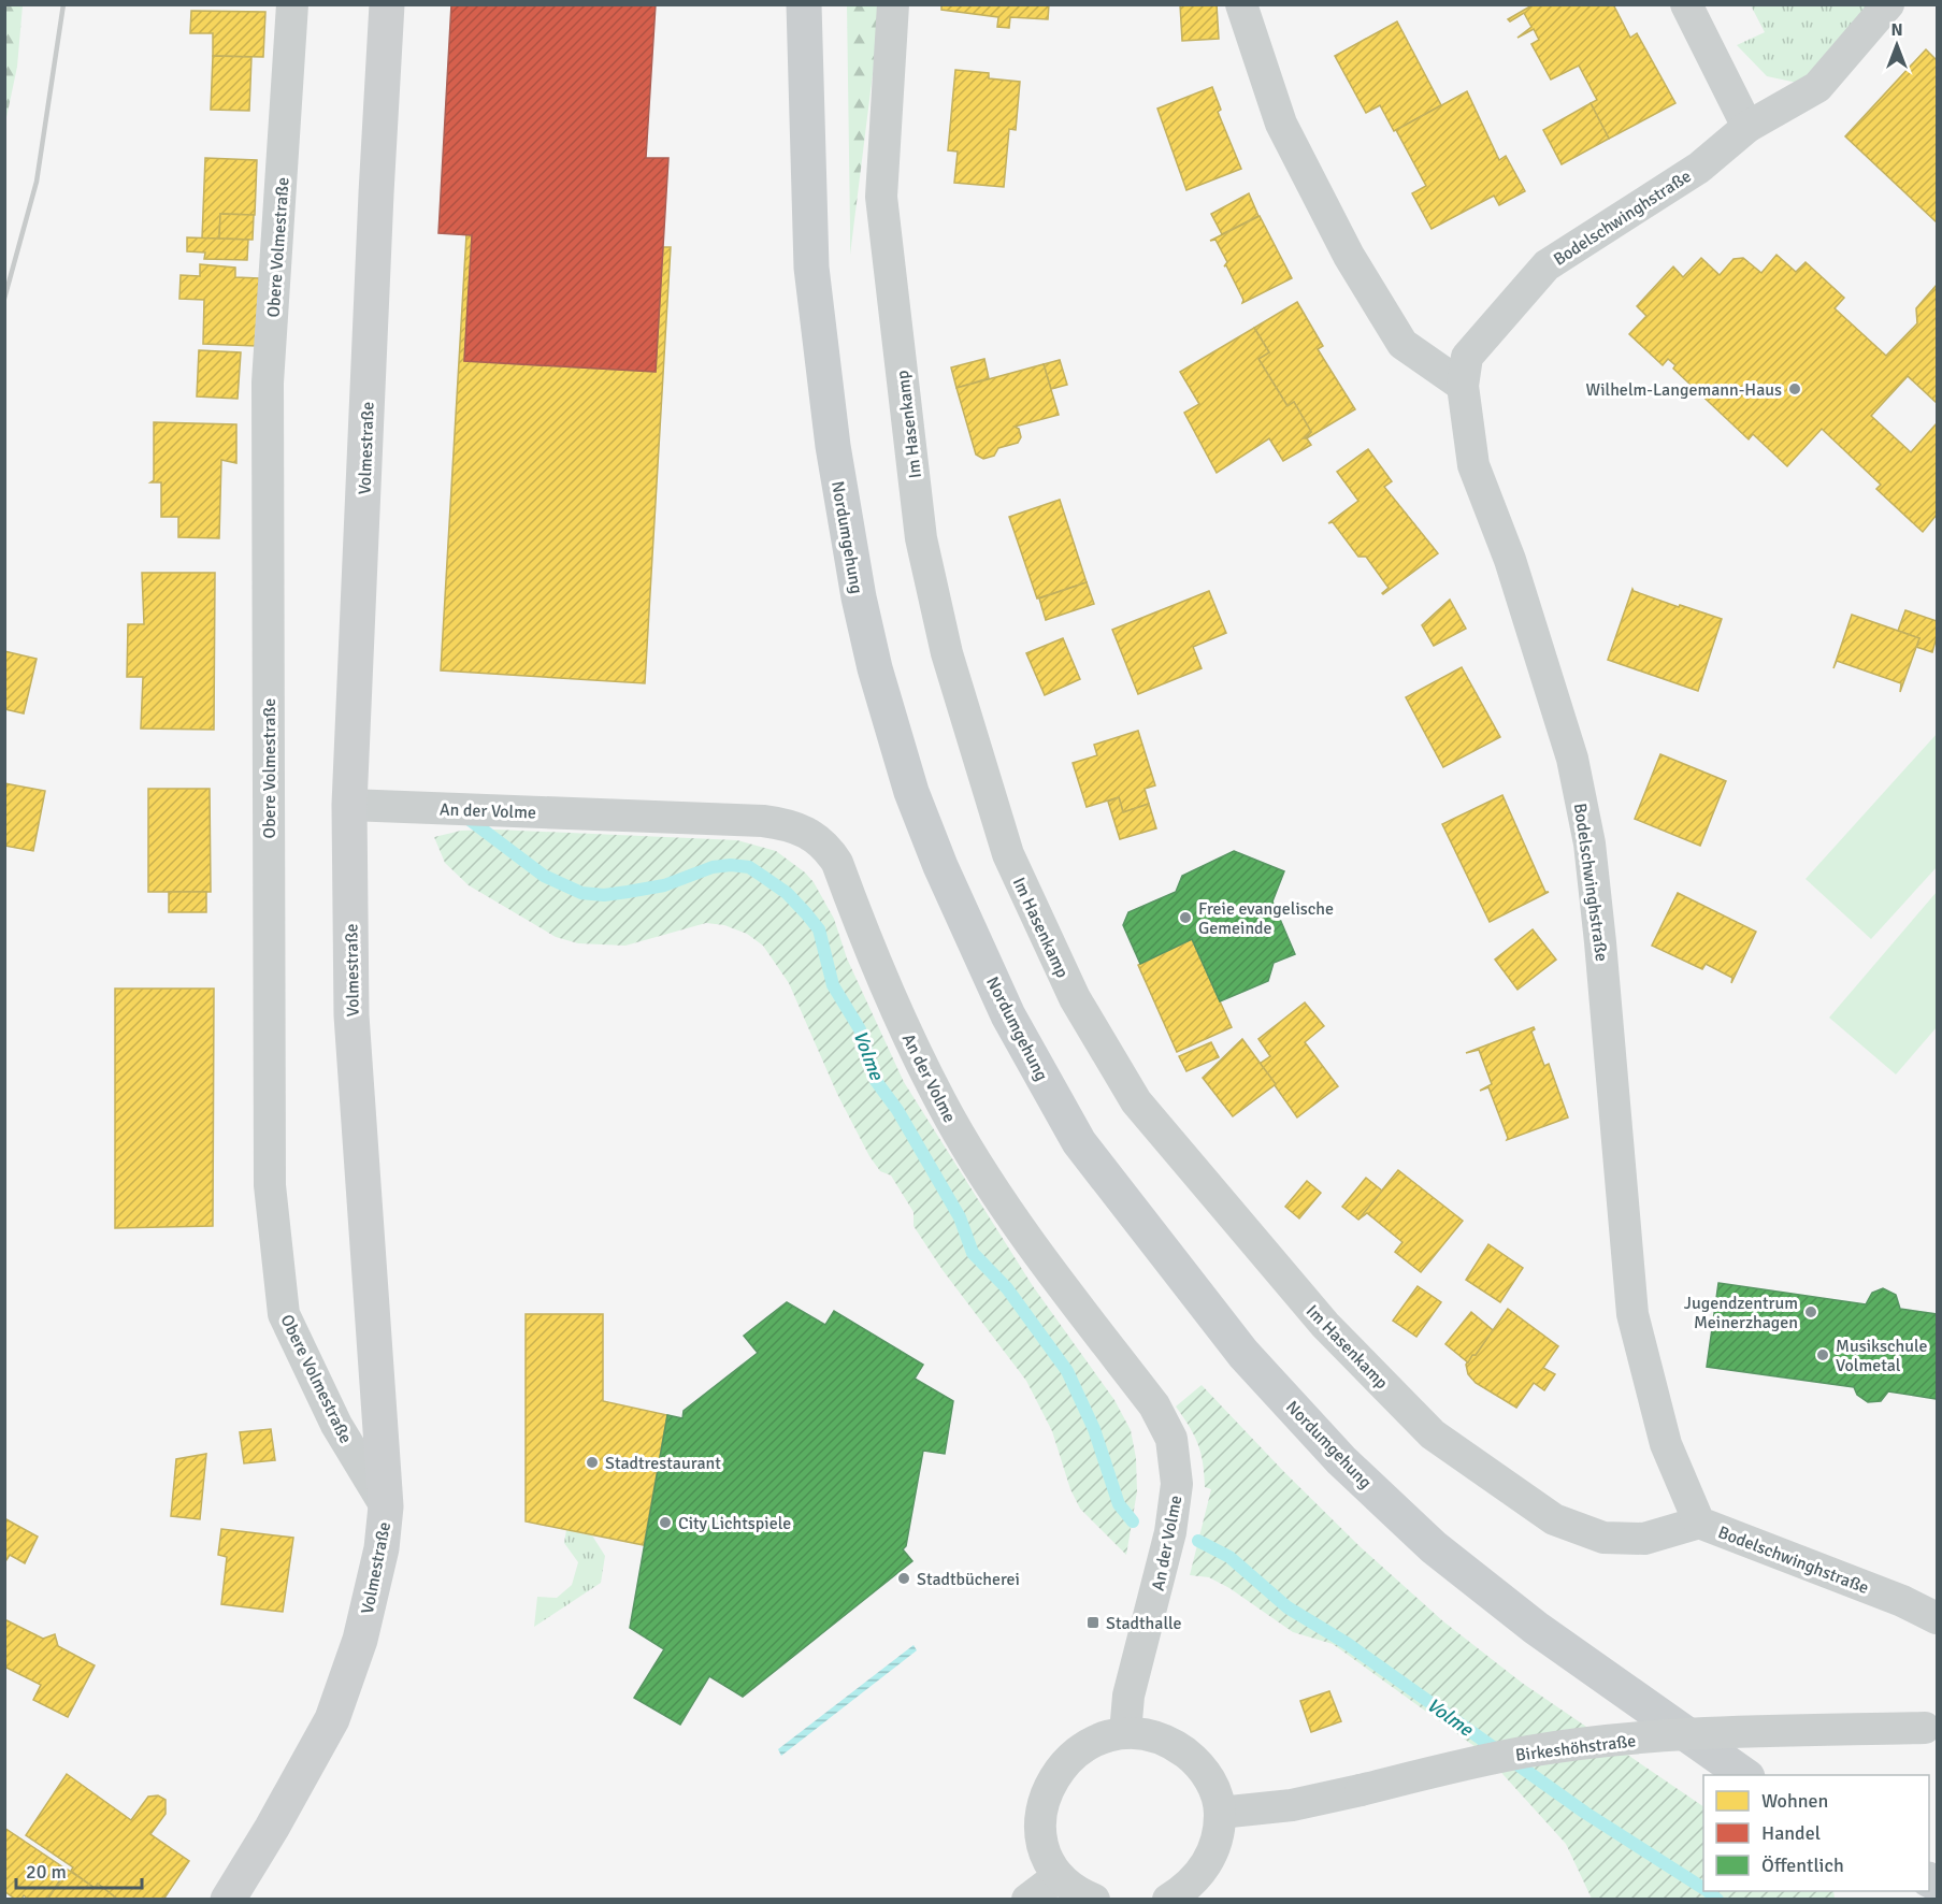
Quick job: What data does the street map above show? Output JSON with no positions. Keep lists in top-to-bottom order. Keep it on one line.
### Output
{"streets":{"main road":["Volmestraße","Nordumgehung"],"street":["Bodelschwinghstraße","Obere Volmestraße","Im Hasenkamp","An der Volme","Birkeshöhstraße"]},"crossings":[["Bodelschwinghstraße","Im Hasenkamp"],["Obere Volmestraße","Volmestraße"],["Volmestraße","An der Volme"]],"water":["Volme"],"places":{"other":["Wilhelm-Langemann-Haus","Freie evangelische Gemeinde","Jugendzentrum Meinerzhagen","Musikschule Volmetal","Stadtrestaurant","City Lichtspiele","Stadtbücherei"],"transit":["Stadthalle"]},"legend":["Wohnen","Handel","Öffentlich"],"scale_bar":"20 m","north":"top"}
